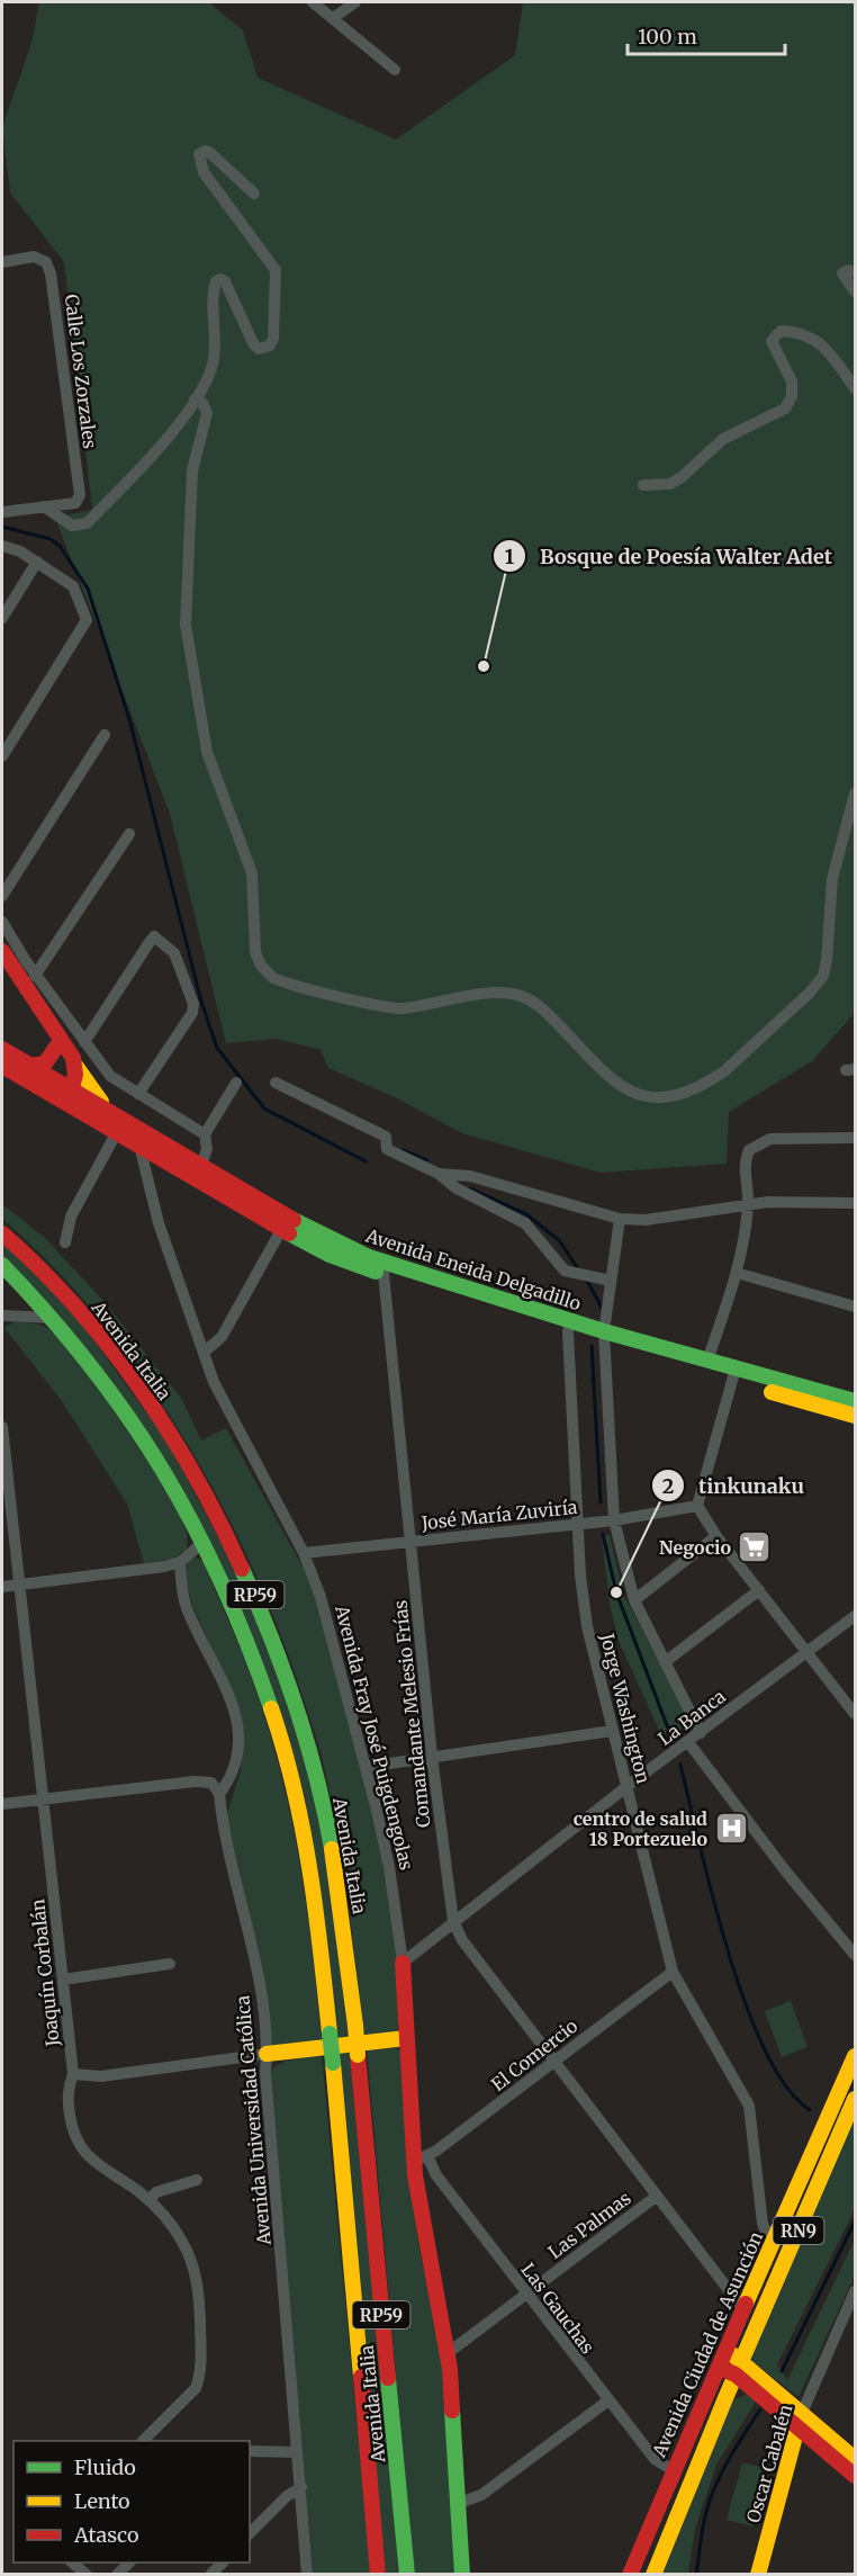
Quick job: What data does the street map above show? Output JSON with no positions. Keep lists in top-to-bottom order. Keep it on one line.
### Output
{"streets":{"main road":["Avenida Eneida Delgadillo","Avenida Italia","RP59","Avenida Fray José Puigdengolas","RN9","Avenida Ciudad de Asunción","Oscar Cabalén"],"street":["Calle Los Zorzales","José María Zuviría","Jorge Washington","Comandante Melesio Frías","La Banca","Joaquín Corbalán","El Comercio","Avenida Universidad Católica","Las Palmas","Las Gauchas"]},"crossings":[["Avenida Eneida Delgadillo","Jorge Washington"],["Avenida Eneida Delgadillo","Comandante Melesio Frías"],["Avenida Eneida Delgadillo","Avenida Fray José Puigdengolas"],["José María Zuviría","Jorge Washington"],["José María Zuviría","Comandante Melesio Frías"],["José María Zuviría","Avenida Fray José Puigdengolas"],["Jorge Washington","La Banca"],["Jorge Washington","El Comercio"],["Jorge Washington","Avenida Ciudad de Asunción"],["Comandante Melesio Frías","La Banca"],["Comandante Melesio Frías","El Comercio"],["Comandante Melesio Frías","Las Palmas"],["Comandante Melesio Frías","Avenida Ciudad de Asunción"],["La Banca","Avenida Fray José Puigdengolas"],["Avenida Fray José Puigdengolas","El Comercio"],["Avenida Fray José Puigdengolas","Las Palmas"],["Avenida Fray José Puigdengolas","Las Gauchas"],["El Comercio","Las Gauchas"],["Las Palmas","Las Gauchas"],["Las Gauchas","Avenida Ciudad de Asunción"]],"places":{"other":["Bosque de Poesía Walter Adet","tinkunaku"],"supermarket":["Negocio"],"hospital":["centro de salud 18 Portezuelo"]},"legend":["Fluido","Lento","Atasco"],"scale_bar":"100 m"}
